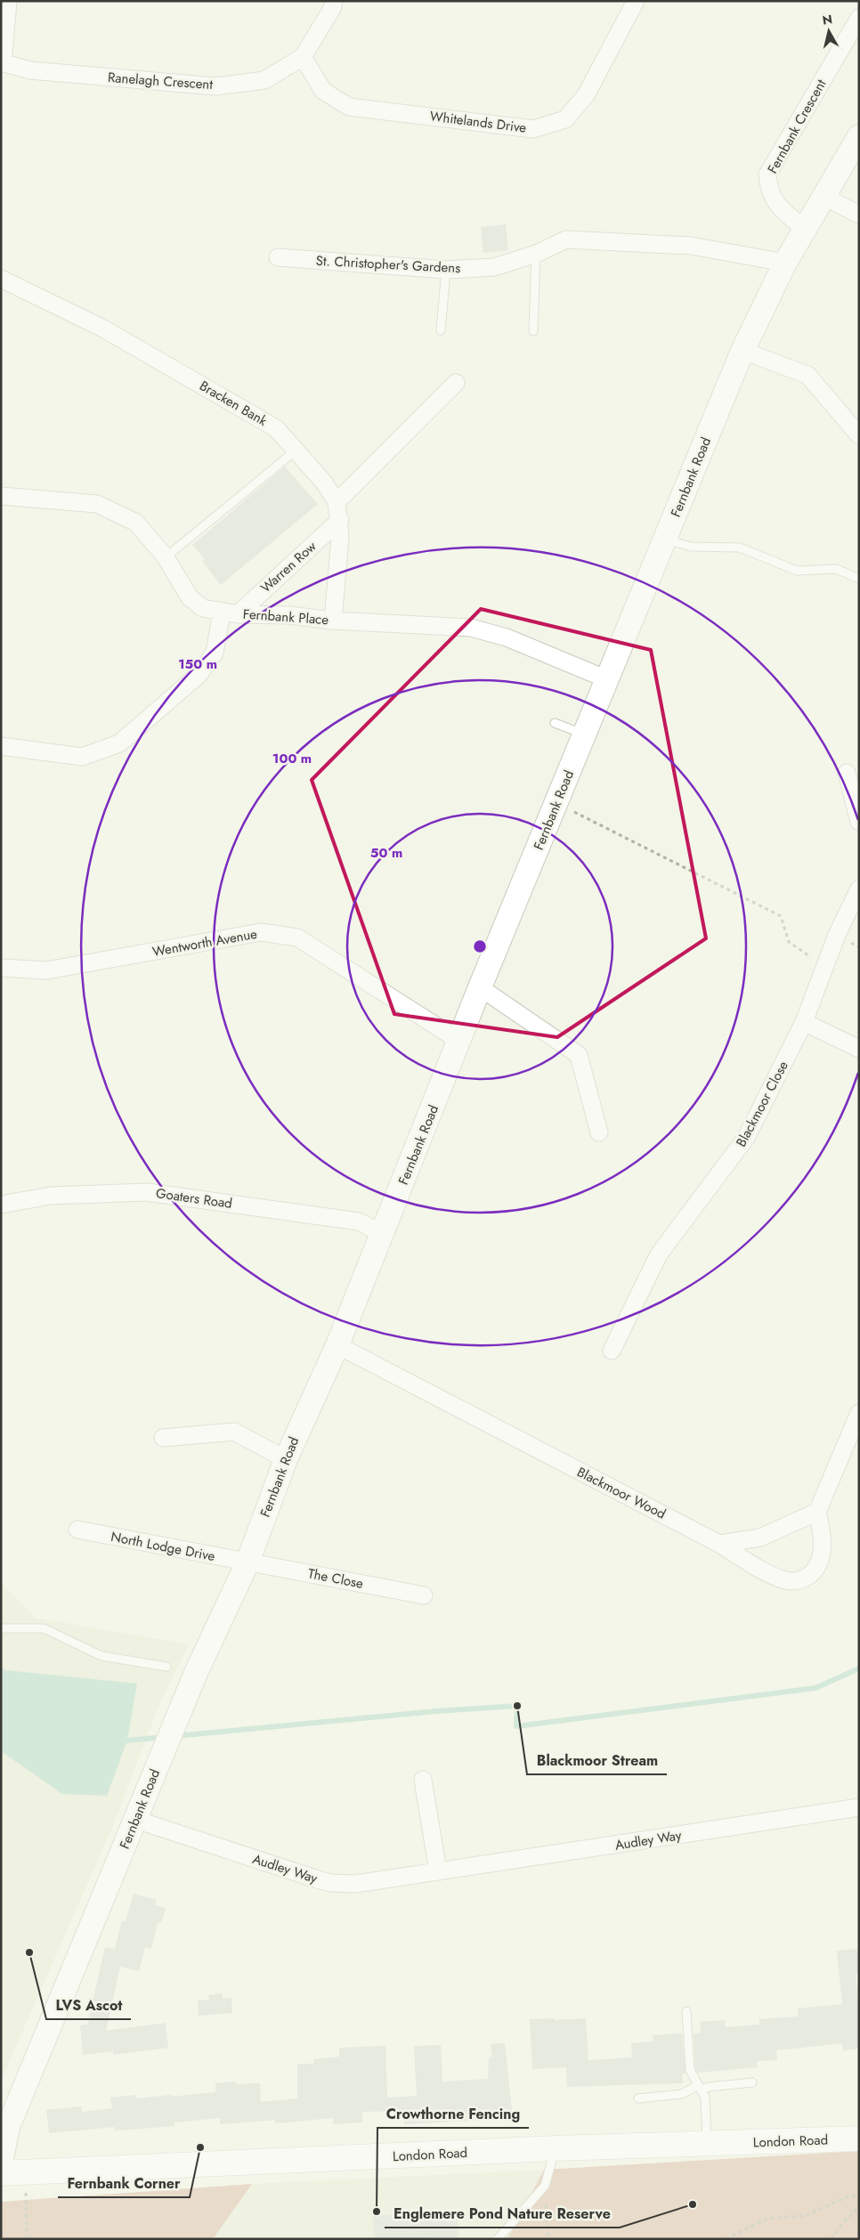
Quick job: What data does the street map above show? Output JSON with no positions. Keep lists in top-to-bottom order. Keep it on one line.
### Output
{"streets":{"main road":["London Road"],"street":["Ranelagh Crescent","Whitelands Drive","Fernbank Crescent","St. Christopher's Gardens","Bracken Bank","Fernbank Road","Warren Row","Fernbank Place","Wentworth Avenue","Blackmoor Close","Goaters Road","Blackmoor Wood","North Lodge Drive","The Close","Audley Way"]},"crossings":[["Ranelagh Crescent","Whitelands Drive"],["Fernbank Crescent","Fernbank Road"],["St. Christopher's Gardens","Fernbank Road"],["Bracken Bank","Warren Row"],["Bracken Bank","Fernbank Place"],["Fernbank Road","Fernbank Place"],["Fernbank Road","Wentworth Avenue"],["Fernbank Road","Goaters Road"],["Fernbank Road","Blackmoor Wood"],["Fernbank Road","North Lodge Drive"],["Fernbank Road","The Close"],["Fernbank Road","Audley Way"],["Warren Row","Fernbank Place"],["North Lodge Drive","The Close"]],"places":["Blackmoor Stream","LVS Ascot","Fernbank Corner","Englemere Pond Nature Reserve","Crowthorne Fencing"],"north":"top","rings":["150 m","100 m","50 m"]}
